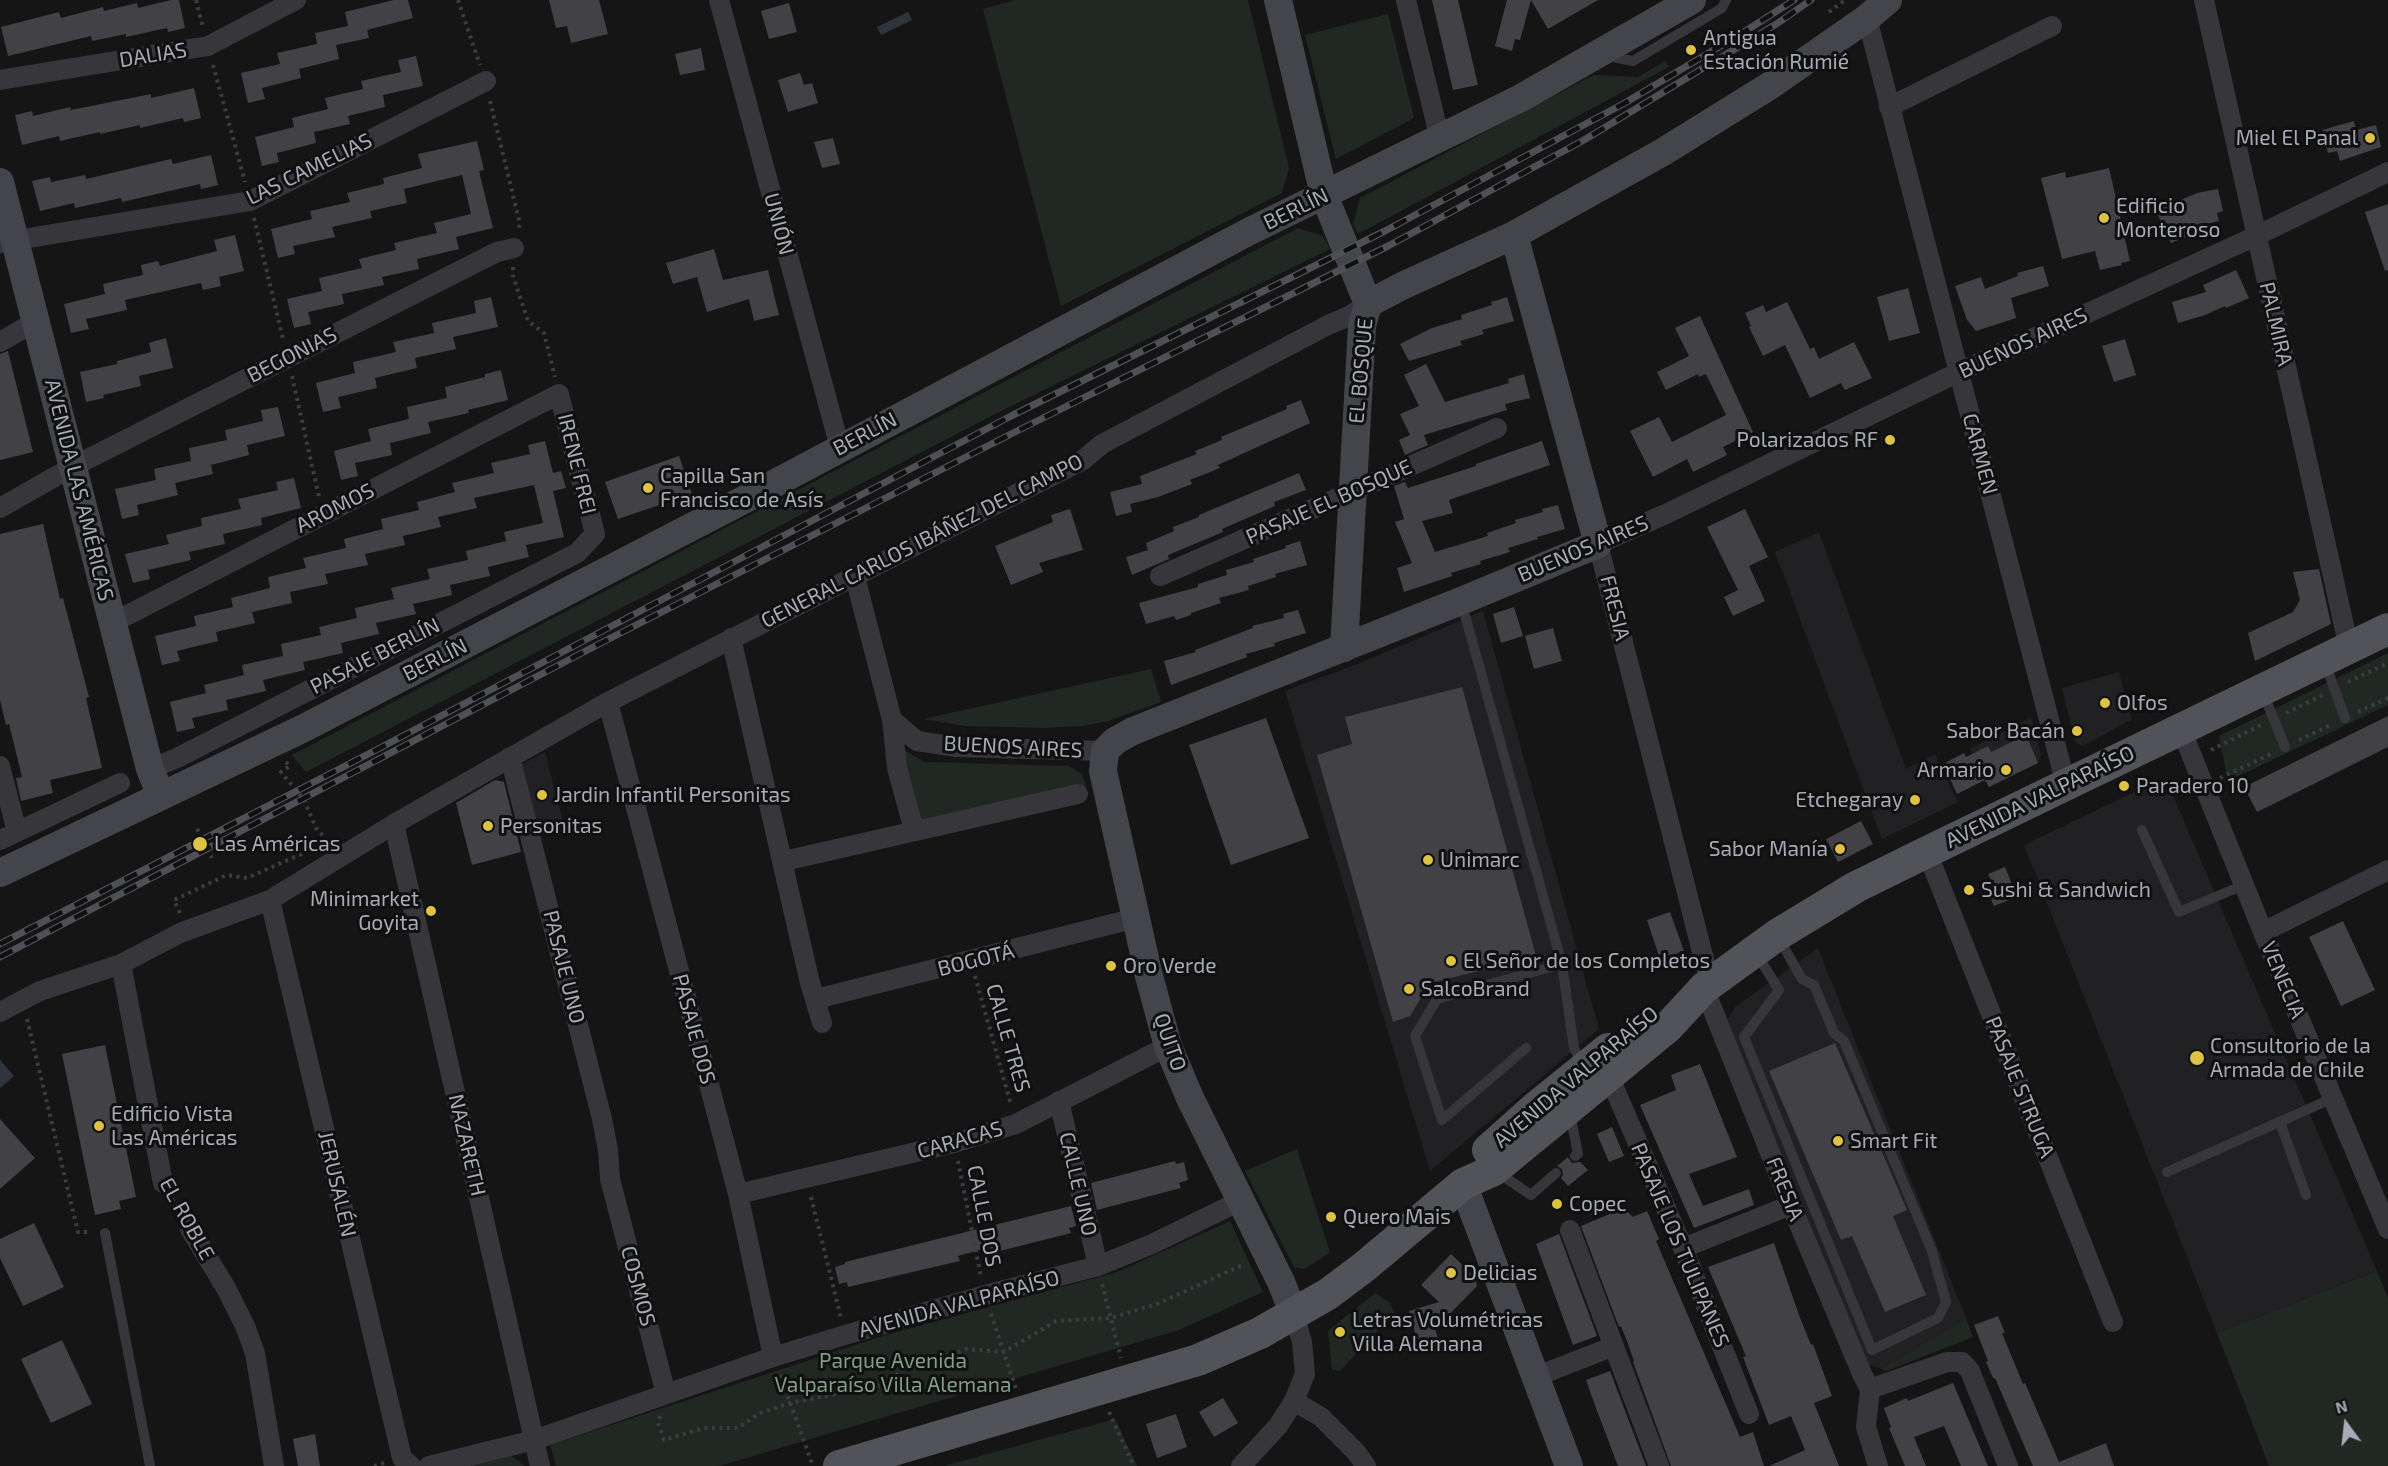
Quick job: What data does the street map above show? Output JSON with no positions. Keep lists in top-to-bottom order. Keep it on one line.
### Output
{"streets":{"main road":["BERLÍN","BUENOS AIRES","EL BOSQUE","AVENIDA LAS AMÉRICAS","GENERAL CARLOS IBÁÑEZ DEL CAMPO","FRESIA","AVENIDA VALPARAÍSO","QUITO"],"street":["DALIAS","LAS CAMELIAS","UNIÓN","PALMIRA","BEGONIAS","CARMEN","IRENE FREI","PASAJE EL BOSQUE","AROMOS","PASAJE BERLÍN","BOGOTÁ","PASAJE UNO","VENECIA","PASAJE DOS","PASAJE STRUGA","CARACAS","NAZARETH","JERUSALÉN","CALLE UNO","EL ROBLE","PASAJE LOS TULIPANES","COSMOS"],"path":["CALLE TRES","CALLE DOS"]},"crossings":[["LAS CAMELIAS","AVENIDA LAS AMÉRICAS"],["BERLÍN","UNIÓN"],["BERLÍN","EL BOSQUE"],["BERLÍN","AVENIDA LAS AMÉRICAS"],["PALMIRA","BUENOS AIRES"],["PALMIRA","AVENIDA VALPARAÍSO"],["BUENOS AIRES","EL BOSQUE"],["BUENOS AIRES","CARMEN"],["BUENOS AIRES","FRESIA"],["BUENOS AIRES","QUITO"],["BEGONIAS","AVENIDA LAS AMÉRICAS"],["EL BOSQUE","PASAJE EL BOSQUE"],["EL BOSQUE","GENERAL CARLOS IBÁÑEZ DEL CAMPO"],["CARMEN","GENERAL CARLOS IBÁÑEZ DEL CAMPO"],["CARMEN","AVENIDA VALPARAÍSO"],["IRENE FREI","AROMOS"],["IRENE FREI","PASAJE BERLÍN"],["AVENIDA LAS AMÉRICAS","AROMOS"],["AVENIDA LAS AMÉRICAS","PASAJE BERLÍN"],["GENERAL CARLOS IBÁÑEZ DEL CAMPO","FRESIA"],["GENERAL CARLOS IBÁÑEZ DEL CAMPO","PASAJE UNO"],["GENERAL CARLOS IBÁÑEZ DEL CAMPO","PASAJE DOS"],["GENERAL CARLOS IBÁÑEZ DEL CAMPO","NAZARETH"],["GENERAL CARLOS IBÁÑEZ DEL CAMPO","JERUSALÉN"],["GENERAL CARLOS IBÁÑEZ DEL CAMPO","EL ROBLE"],["FRESIA","AVENIDA VALPARAÍSO"],["AVENIDA VALPARAÍSO","VENECIA"],["AVENIDA VALPARAÍSO","PASAJE DOS"],["AVENIDA VALPARAÍSO","QUITO"],["AVENIDA VALPARAÍSO","PASAJE STRUGA"],["AVENIDA VALPARAÍSO","NAZARETH"],["AVENIDA VALPARAÍSO","CALLE UNO"],["AVENIDA VALPARAÍSO","CALLE DOS"],["AVENIDA VALPARAÍSO","PASAJE LOS TULIPANES"],["AVENIDA VALPARAÍSO","COSMOS"],["BOGOTÁ","CALLE TRES"],["BOGOTÁ","QUITO"],["PASAJE UNO","COSMOS"],["PASAJE DOS","CARACAS"],["CALLE TRES","CARACAS"],["QUITO","CARACAS"],["CARACAS","CALLE UNO"],["CARACAS","CALLE DOS"]],"parks":["Parque Avenida Valparaíso Villa Alemana"],"places":["Antigua Estación Rumié","Miel El Panal","Edificio Monteroso","Polarizados RF","Capilla San Francisco de Asís","Olfos","Sabor Bacán","Armario","Paradero 10","Jardin Infantil Personitas","Etchegaray","Personitas","Las Américas","Sabor Manía","Unimarc","Sushi & Sandwich","Minimarket Goyita","El Señor de los Completos","Oro Verde","SalcoBrand","Consultorio de la Armada de Chile","Edificio Vista Las Américas","Smart Fit","Copec","Quero Mais","Delicias","Letras Volumétricas Villa Alemana"],"north":"top"}
